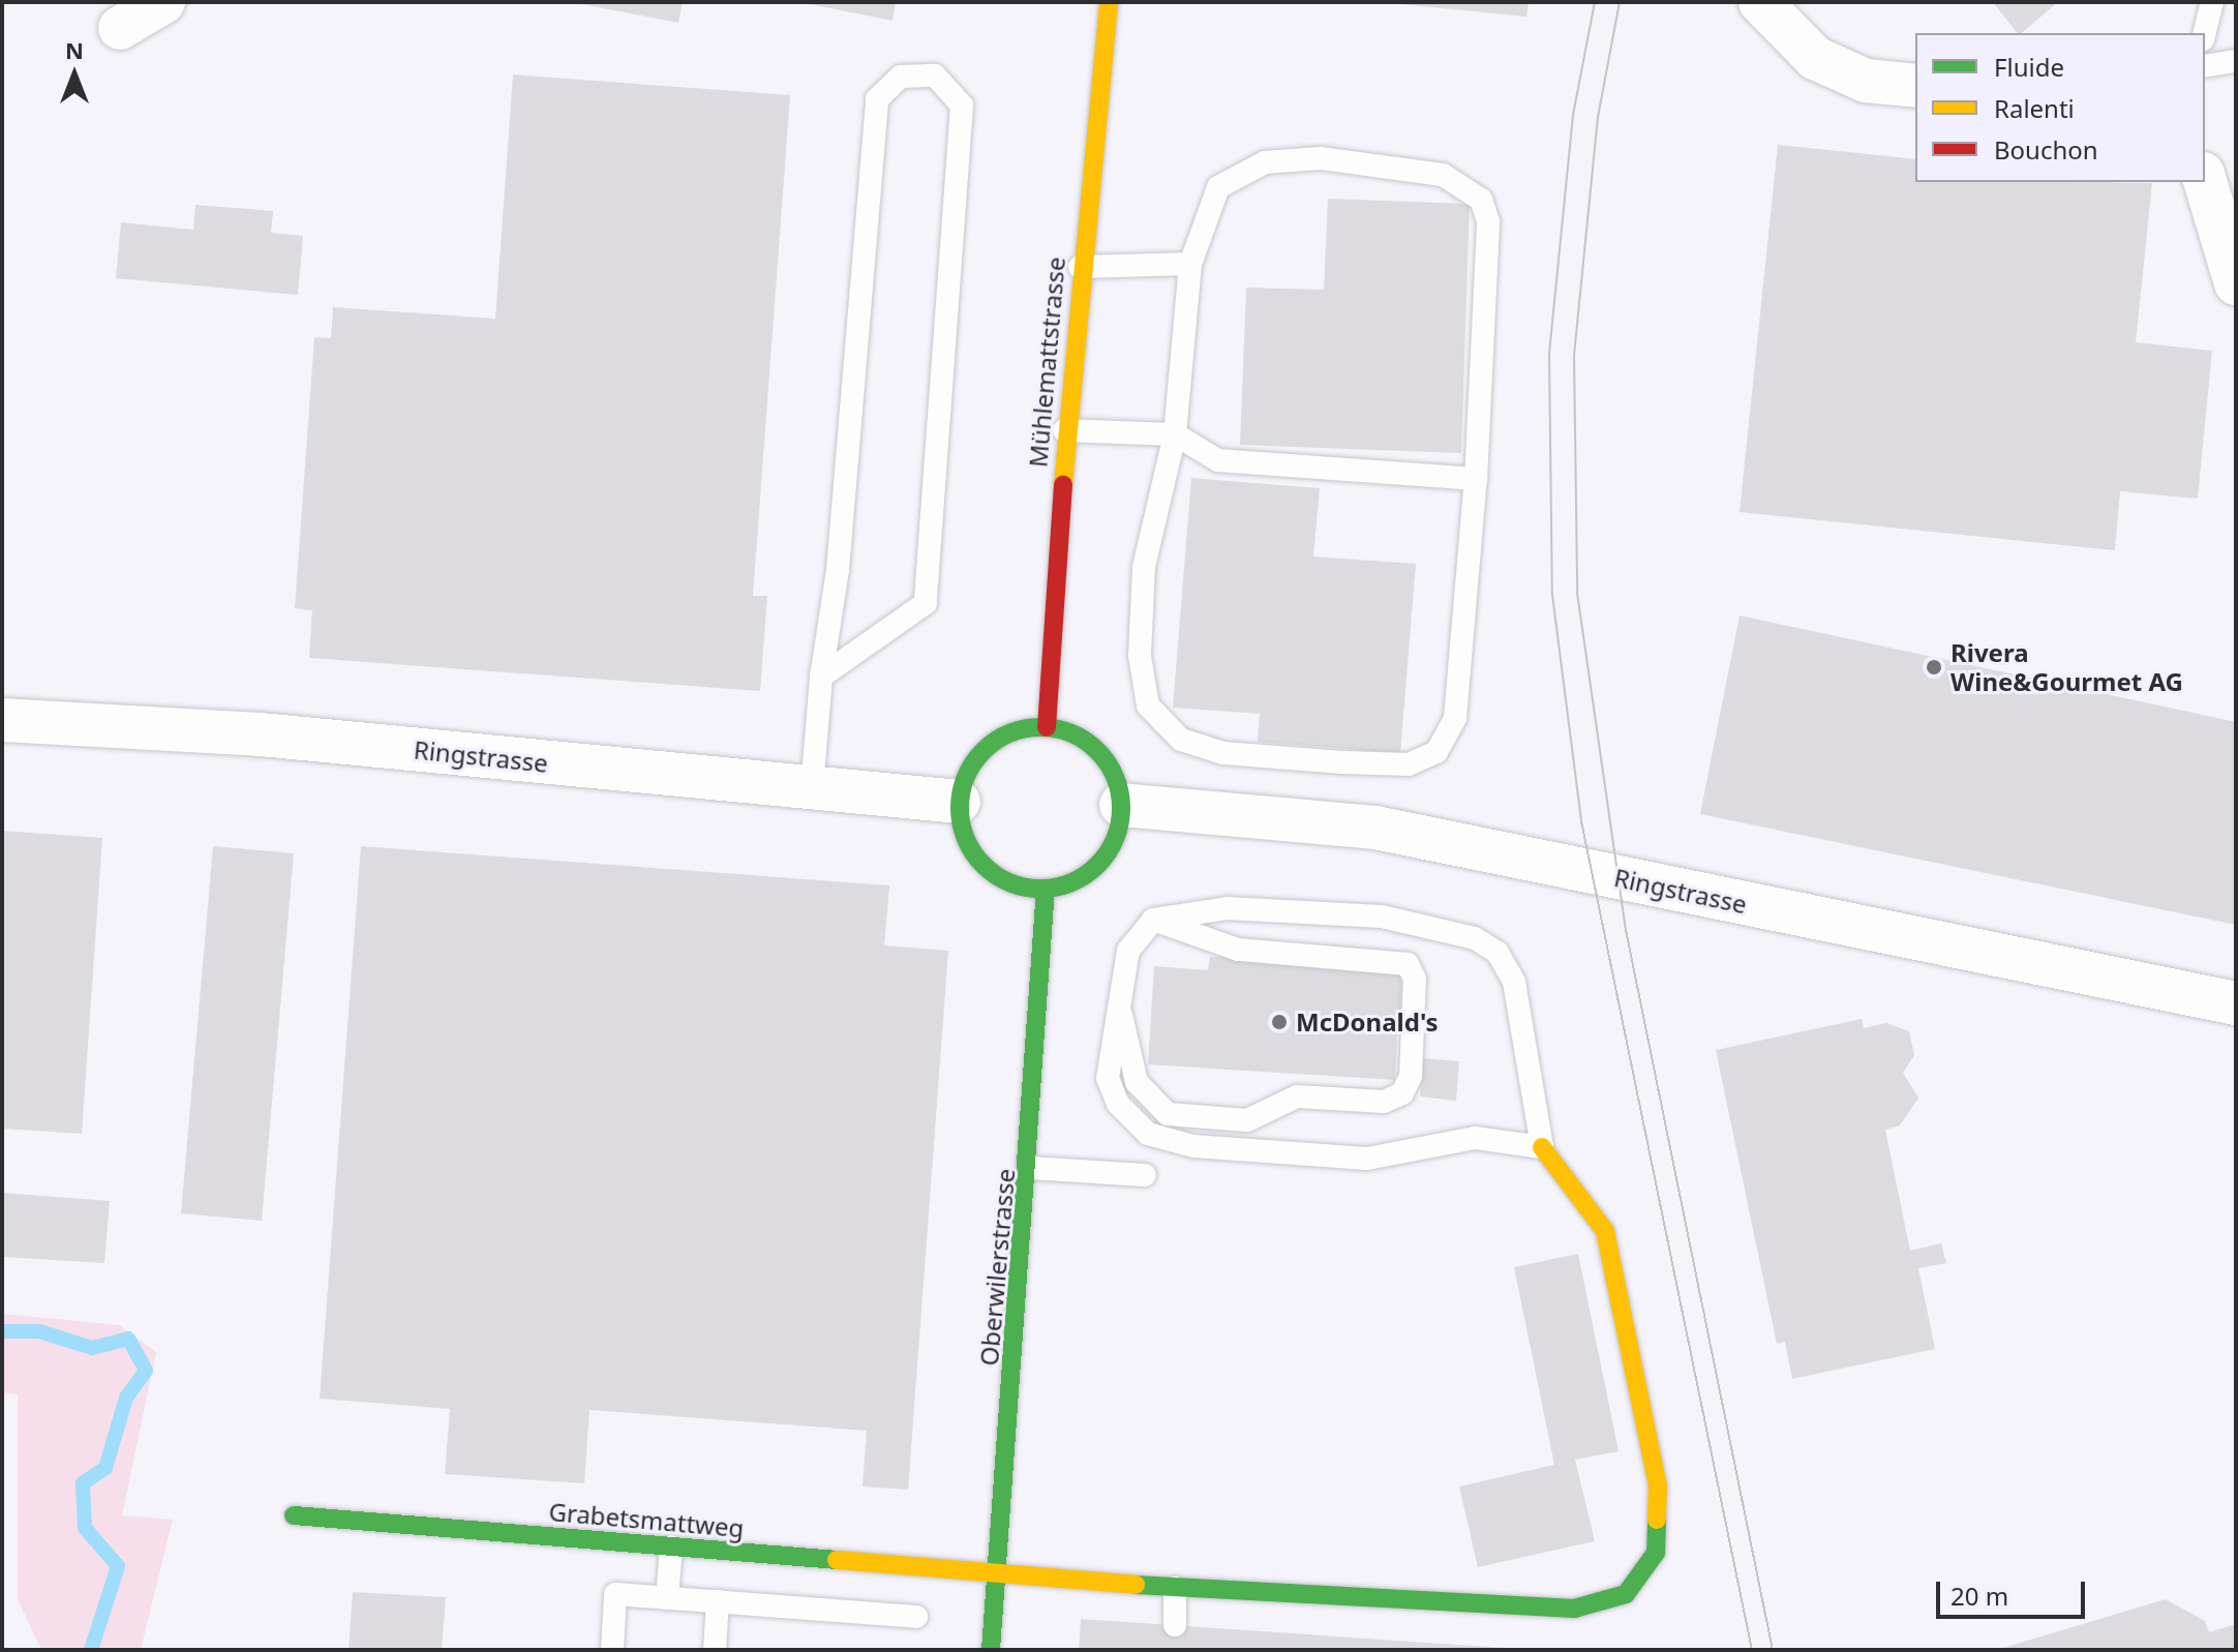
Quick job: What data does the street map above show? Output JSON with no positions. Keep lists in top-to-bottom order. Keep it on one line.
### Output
{"streets":{"main road":["Mühlemattstrasse","Oberwilerstrasse","Grabetsmattweg"],"street":["Ringstrasse"]},"crossings":[["Mühlemattstrasse","Ringstrasse"],["Mühlemattstrasse","Oberwilerstrasse"],["Ringstrasse","Oberwilerstrasse"],["Oberwilerstrasse","Grabetsmattweg"]],"places":["Rivera Wine&Gourmet AG","McDonald's"],"legend":["Fluide","Ralenti","Bouchon"],"scale_bar":"20 m","north":"top"}
